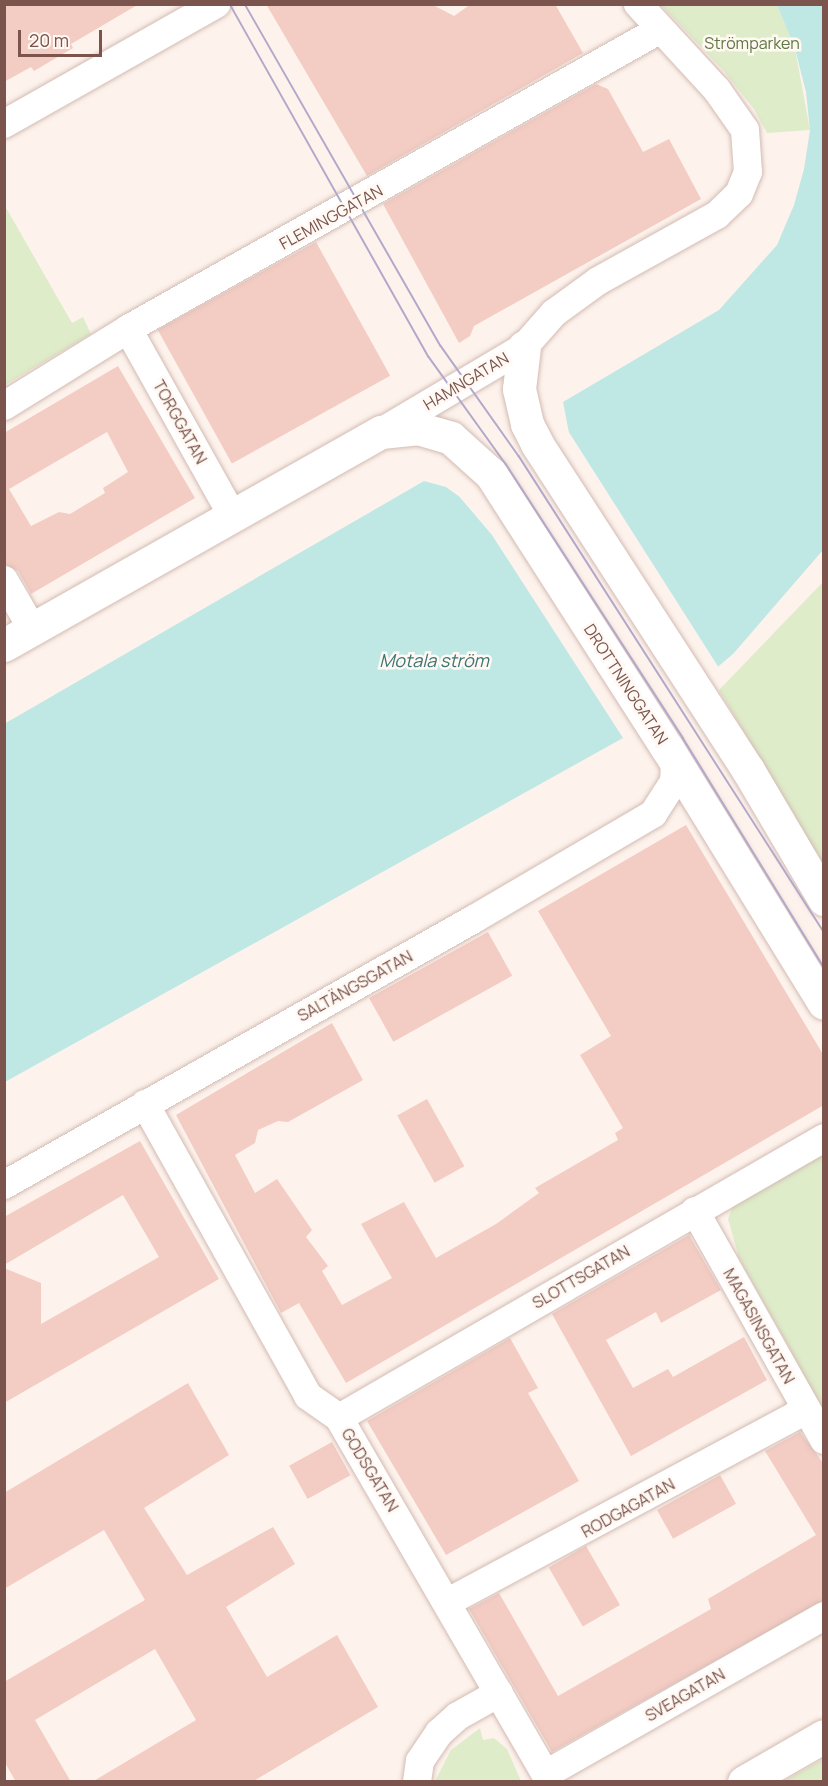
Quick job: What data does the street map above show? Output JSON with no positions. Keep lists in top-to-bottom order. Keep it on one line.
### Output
{"streets":{"main road":["HAMNGATAN","DROTTNINGGATAN"],"street":["FLEMINGGATAN","TORGGATAN","SALTÄNGSGATAN","SLOTTSGATAN","MAGASINSGATAN","GODSGATAN","RODGAGATAN","SVEAGATAN"]},"crossings":[["FLEMINGGATAN","HAMNGATAN"],["FLEMINGGATAN","TORGGATAN"],["HAMNGATAN","TORGGATAN"],["HAMNGATAN","DROTTNINGGATAN"],["DROTTNINGGATAN","SALTÄNGSGATAN"],["SALTÄNGSGATAN","GODSGATAN"],["SLOTTSGATAN","MAGASINSGATAN"],["SLOTTSGATAN","GODSGATAN"],["MAGASINSGATAN","RODGAGATAN"],["GODSGATAN","RODGAGATAN"],["GODSGATAN","SVEAGATAN"]],"water":["Motala ström"],"parks":["Strömparken"],"scale_bar":"20 m"}
